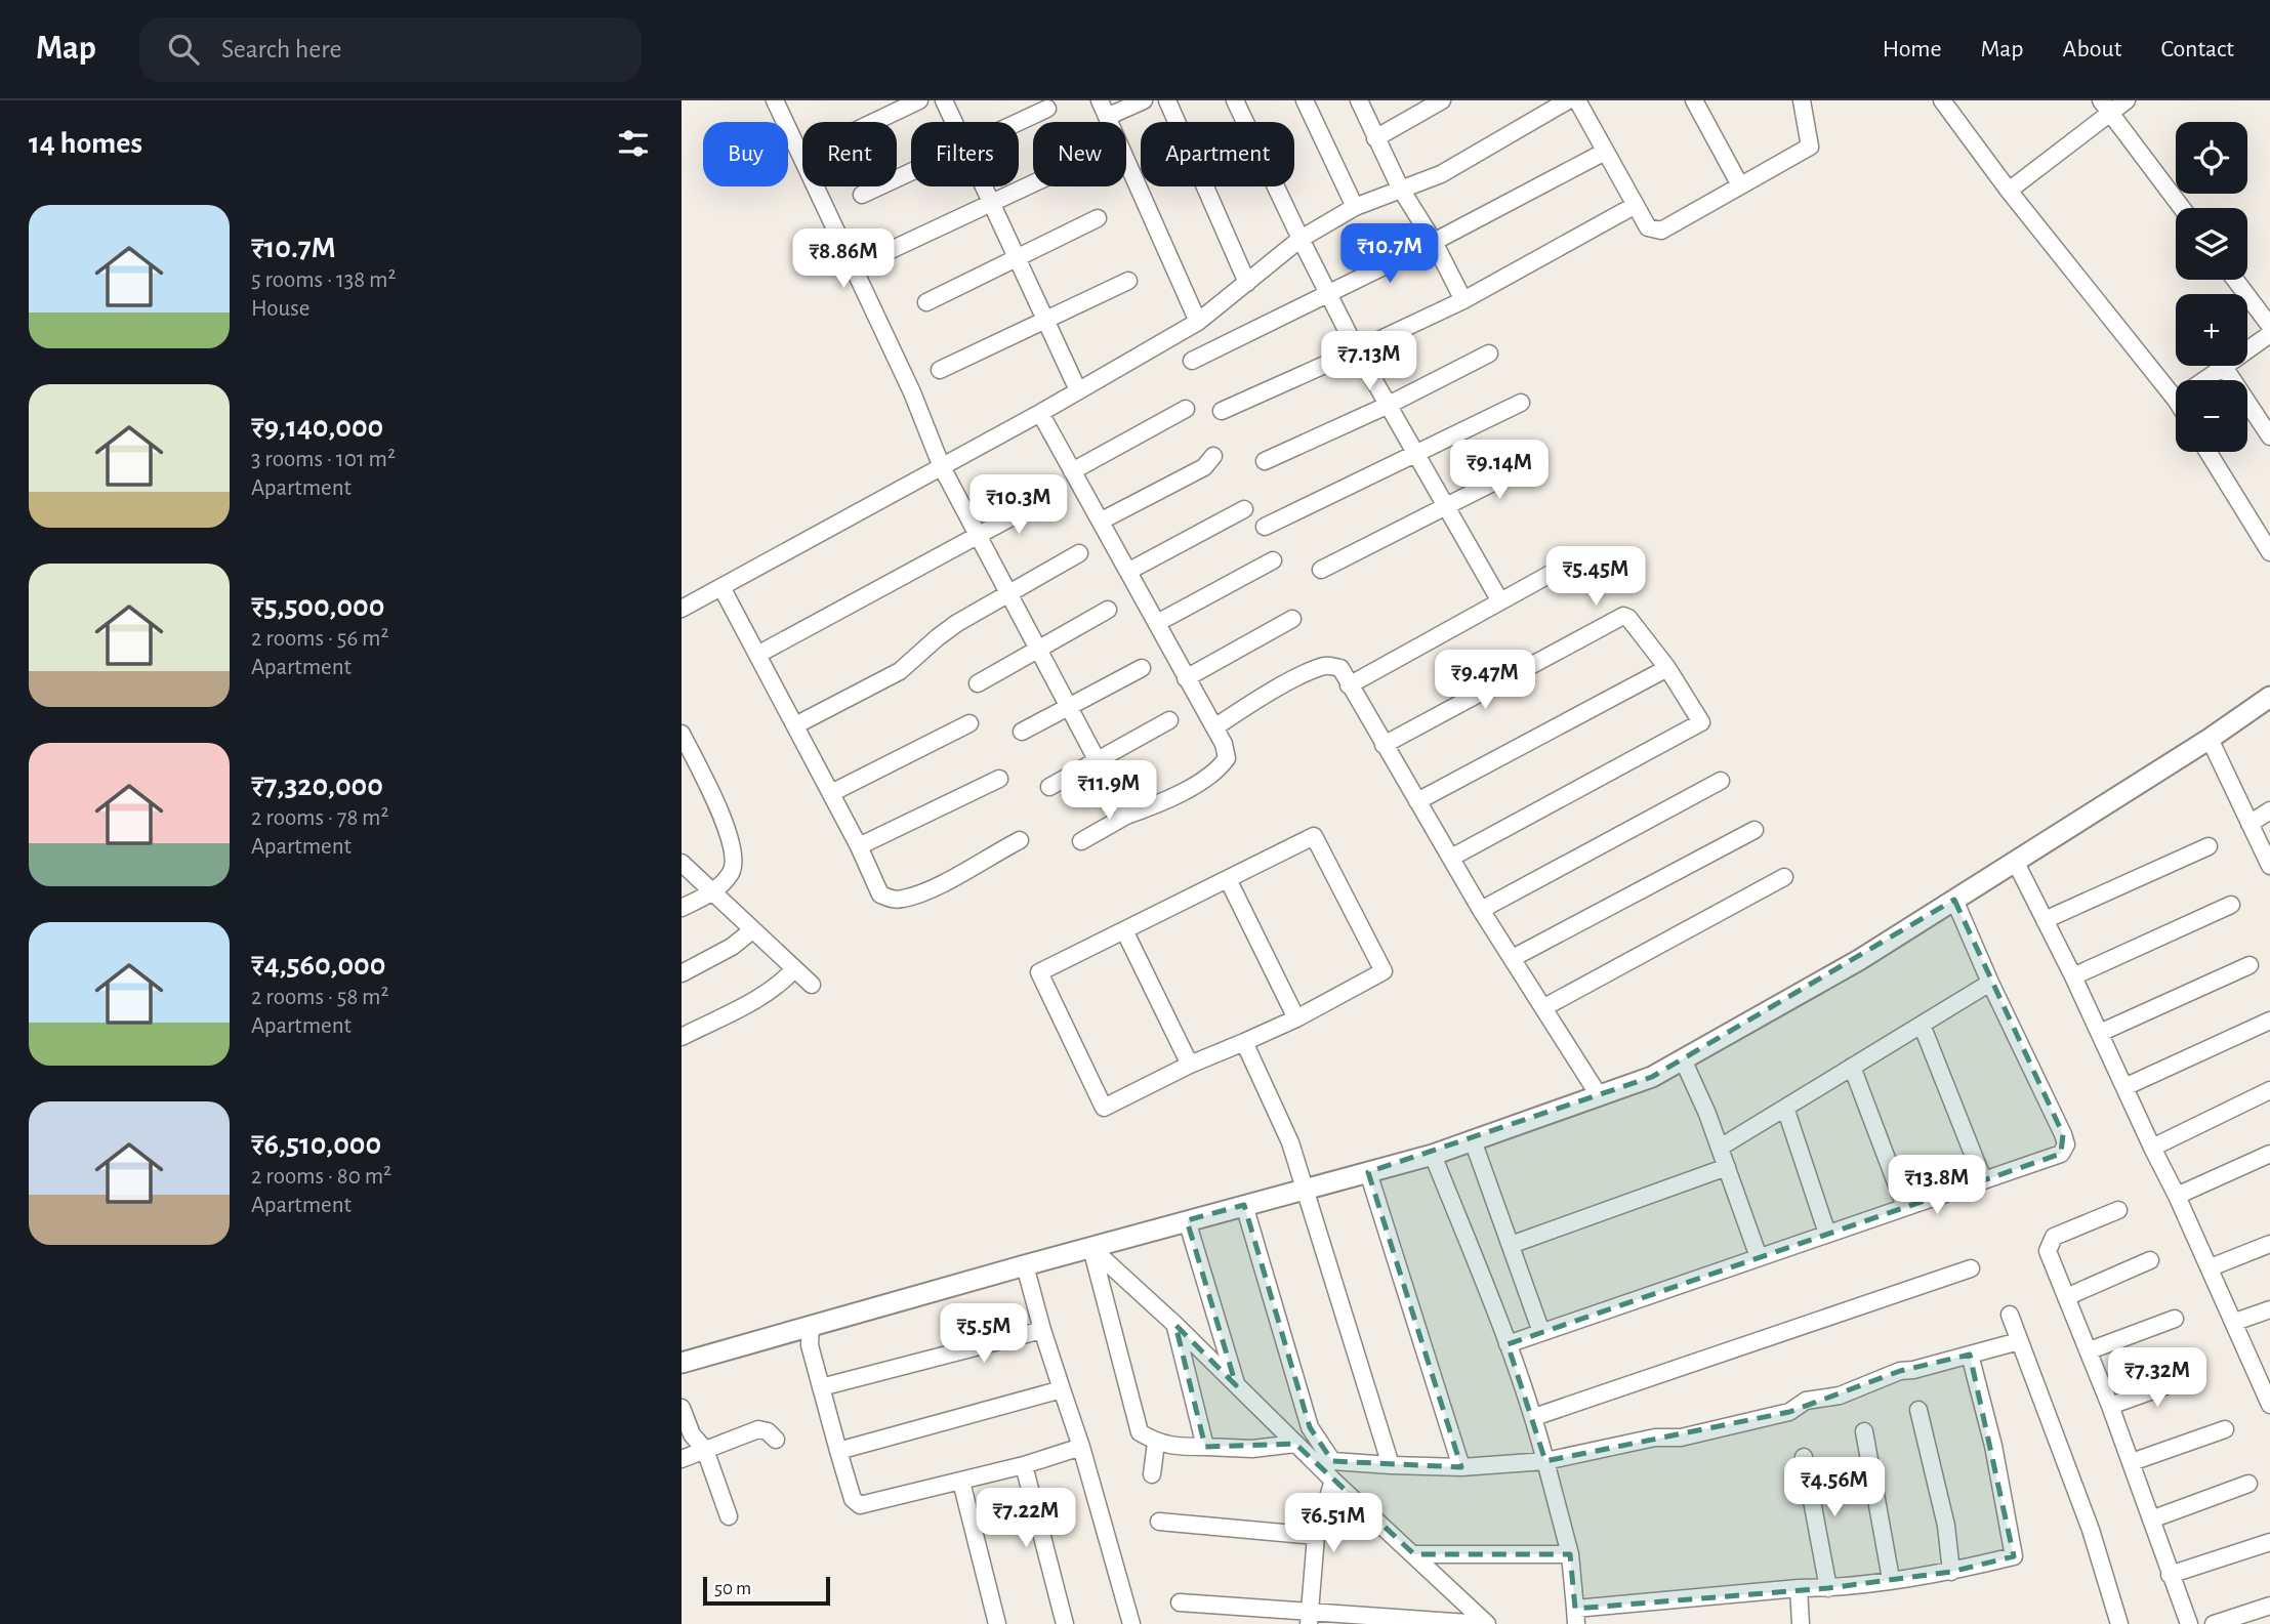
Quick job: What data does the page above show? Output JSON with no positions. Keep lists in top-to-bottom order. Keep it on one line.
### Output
{"scale_bar":"50 m","page":{"header":"Map","search":"Search here","nav":["Home","Map","About","Contact"],"heading":"14 homes","map_buttons":["+","−"],"chip":["Buy","Rent","Filters","New","Apartment"],"list":[{"name":"₹10.7M","note":"5 rooms · 138 m² · House"},{"name":"₹9,140,000","note":"3 rooms · 101 m² · Apartment"},{"name":"₹5,500,000","note":"2 rooms · 56 m² · Apartment"},{"name":"₹7,320,000","note":"2 rooms · 78 m² · Apartment"},{"name":"₹4,560,000","note":"2 rooms · 58 m² · Apartment"},{"name":"₹6,510,000","note":"2 rooms · 80 m² · Apartment"}],"price":["₹10.7M","₹8.86M","₹7.13M","₹9.14M","₹10.3M","₹5.45M","₹9.47M","₹11.9M","₹13.8M","₹5.5M","₹7.32M","₹4.56M","₹7.22M","₹6.51M"],"scale":"50 m"}}
